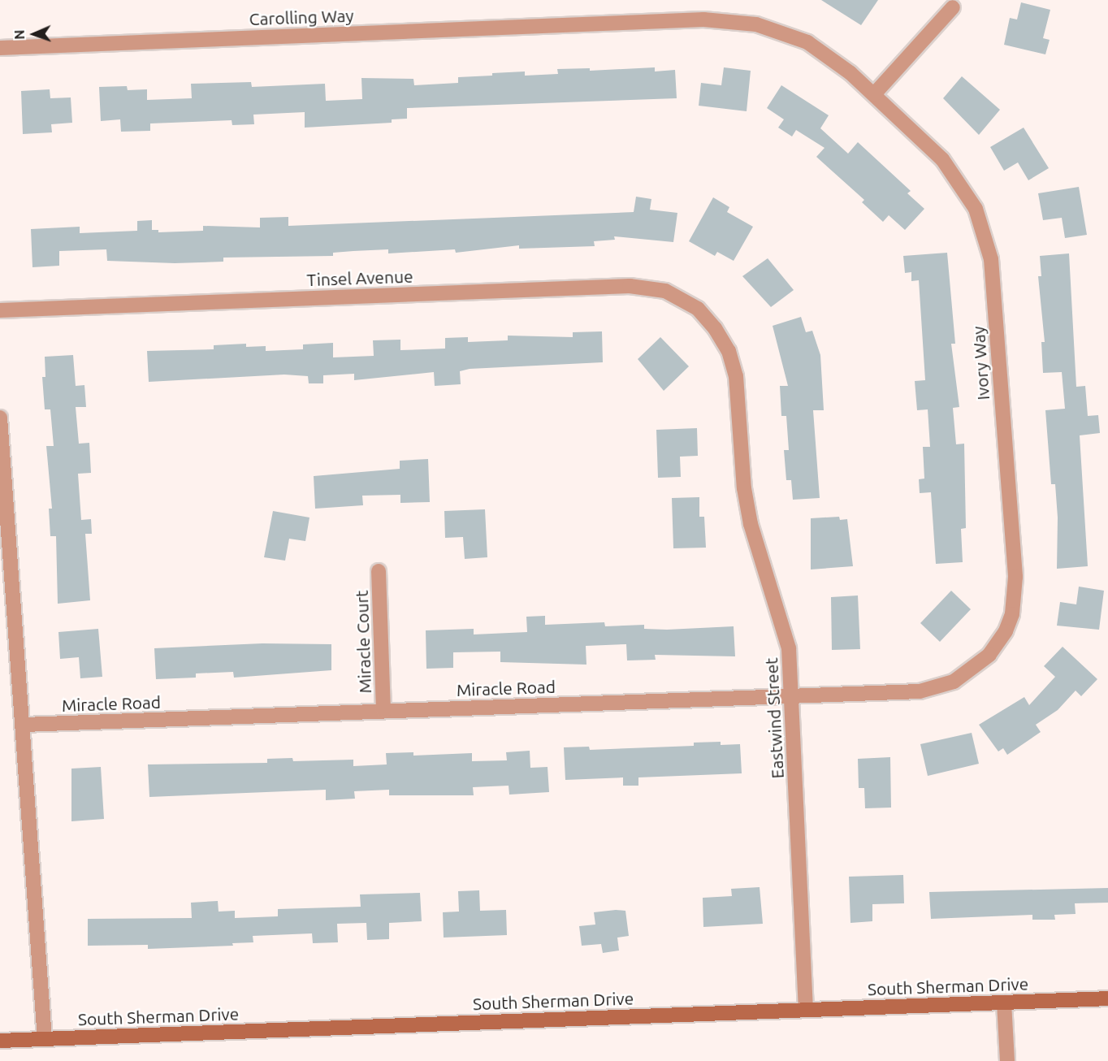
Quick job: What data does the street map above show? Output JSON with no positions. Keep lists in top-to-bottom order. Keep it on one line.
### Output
{"streets":{"street":["Carolling Way","Tinsel Avenue","Ivory Way","Miracle Court","Miracle Road","Eastwind Street","South Sherman Drive"]},"crossings":[["Carolling Way","Ivory Way"],["Tinsel Avenue","Eastwind Street"],["Ivory Way","Miracle Road"],["Miracle Court","Miracle Road"],["Miracle Road","Eastwind Street"],["Eastwind Street","South Sherman Drive"]],"north":"left"}
